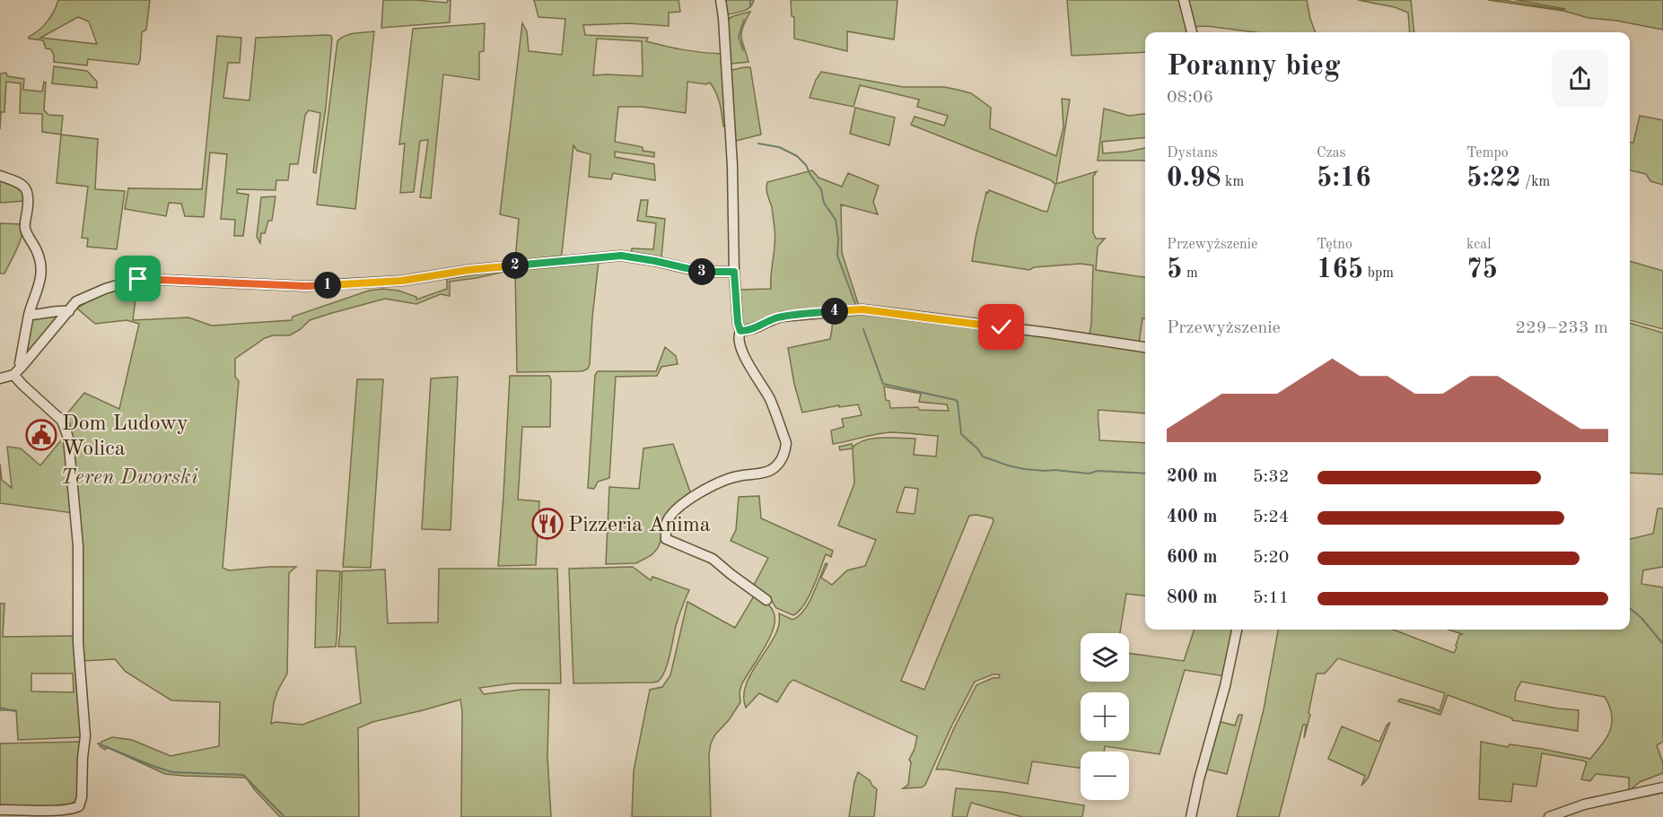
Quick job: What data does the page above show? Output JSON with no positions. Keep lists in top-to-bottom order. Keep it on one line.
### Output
{"parks":["Teren Dworski"],"places":{"public building":["Dom Ludowy Wolica"],"restaurant":["Pizzeria Anima"]},"page":{"heading":["Poranny bieg","08:06"],"stats":[["Dystans","0.98 km"],["Czas","5:16"],["Tempo","5:22 /km"],["Przewyższenie","5 m"],["Tętno","165 bpm"],["kcal","75"]],"pins":["2","3","1","4"],"chart":["Przewyższenie","229–233 m"],"list":[{"name":"200 m","note":"5:32"},{"name":"400 m","note":"5:24"},{"name":"600 m","note":"5:20"},{"name":"800 m","note":"5:11"}],"map_buttons":["+","−"]}}
